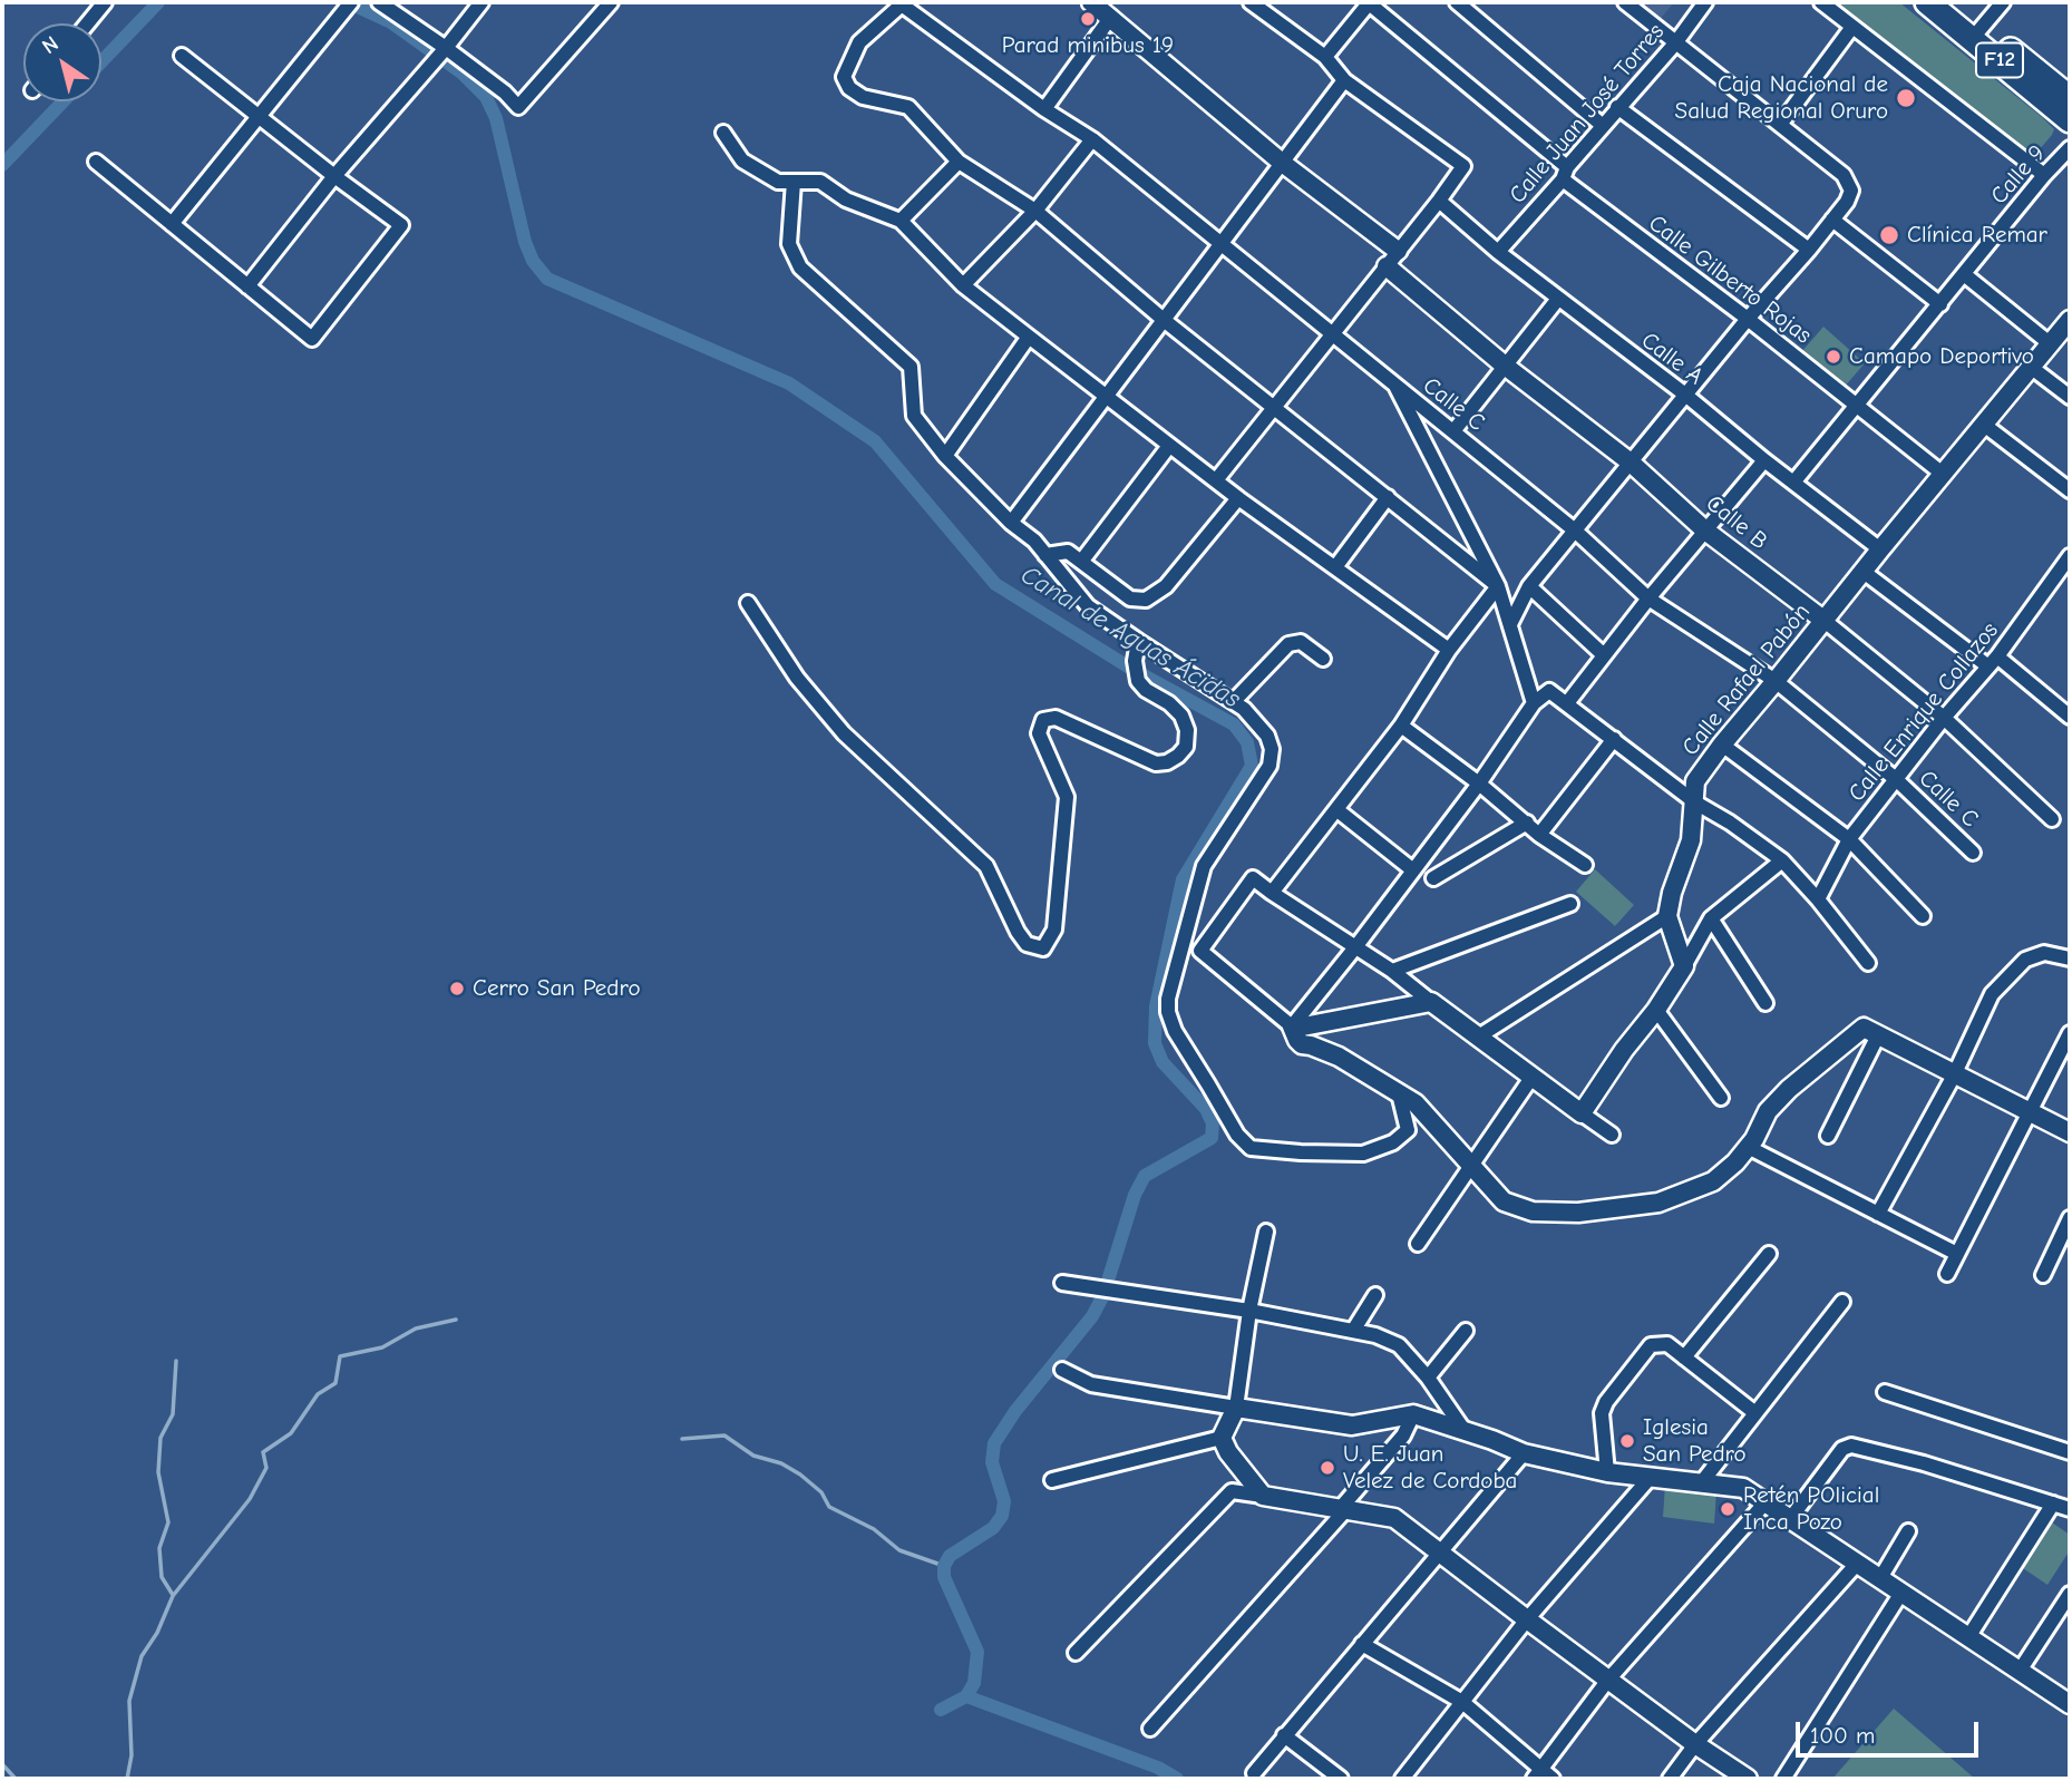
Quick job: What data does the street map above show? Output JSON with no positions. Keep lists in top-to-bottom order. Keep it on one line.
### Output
{"streets":{"main road":["F12"],"street":["Calle Juan José Torres","Calle 9","Calle Gilberto Rojas","Calle A","Calle C","Calle B","Calle Rafael Pabón","Calle Enrique Collazos"]},"crossings":[["Calle Juan José Torres","Calle Gilberto Rojas"],["Calle Juan José Torres","Calle A"],["Calle 9","Calle Gilberto Rojas"],["Calle 9","Calle A"],["Calle Gilberto Rojas","Calle Rafael Pabón"],["Calle A","Calle Rafael Pabón"],["Calle C","Calle Rafael Pabón"],["Calle C","Calle Enrique Collazos"],["Calle B","Calle Rafael Pabón"],["Calle B","Calle Enrique Collazos"]],"water":["Canal de Aguas Ácidas"],"places":["Parad minibus 19","Caja Nacional de Salud Regional Oruro","Clínica Remar","Camapo Deportivo","Cerro San Pedro","Iglesia San Pedro","U. E. Juan Velez de Cordoba","Retén POlicial Inca Pozo"],"scale_bar":"100 m","north":"top left"}
